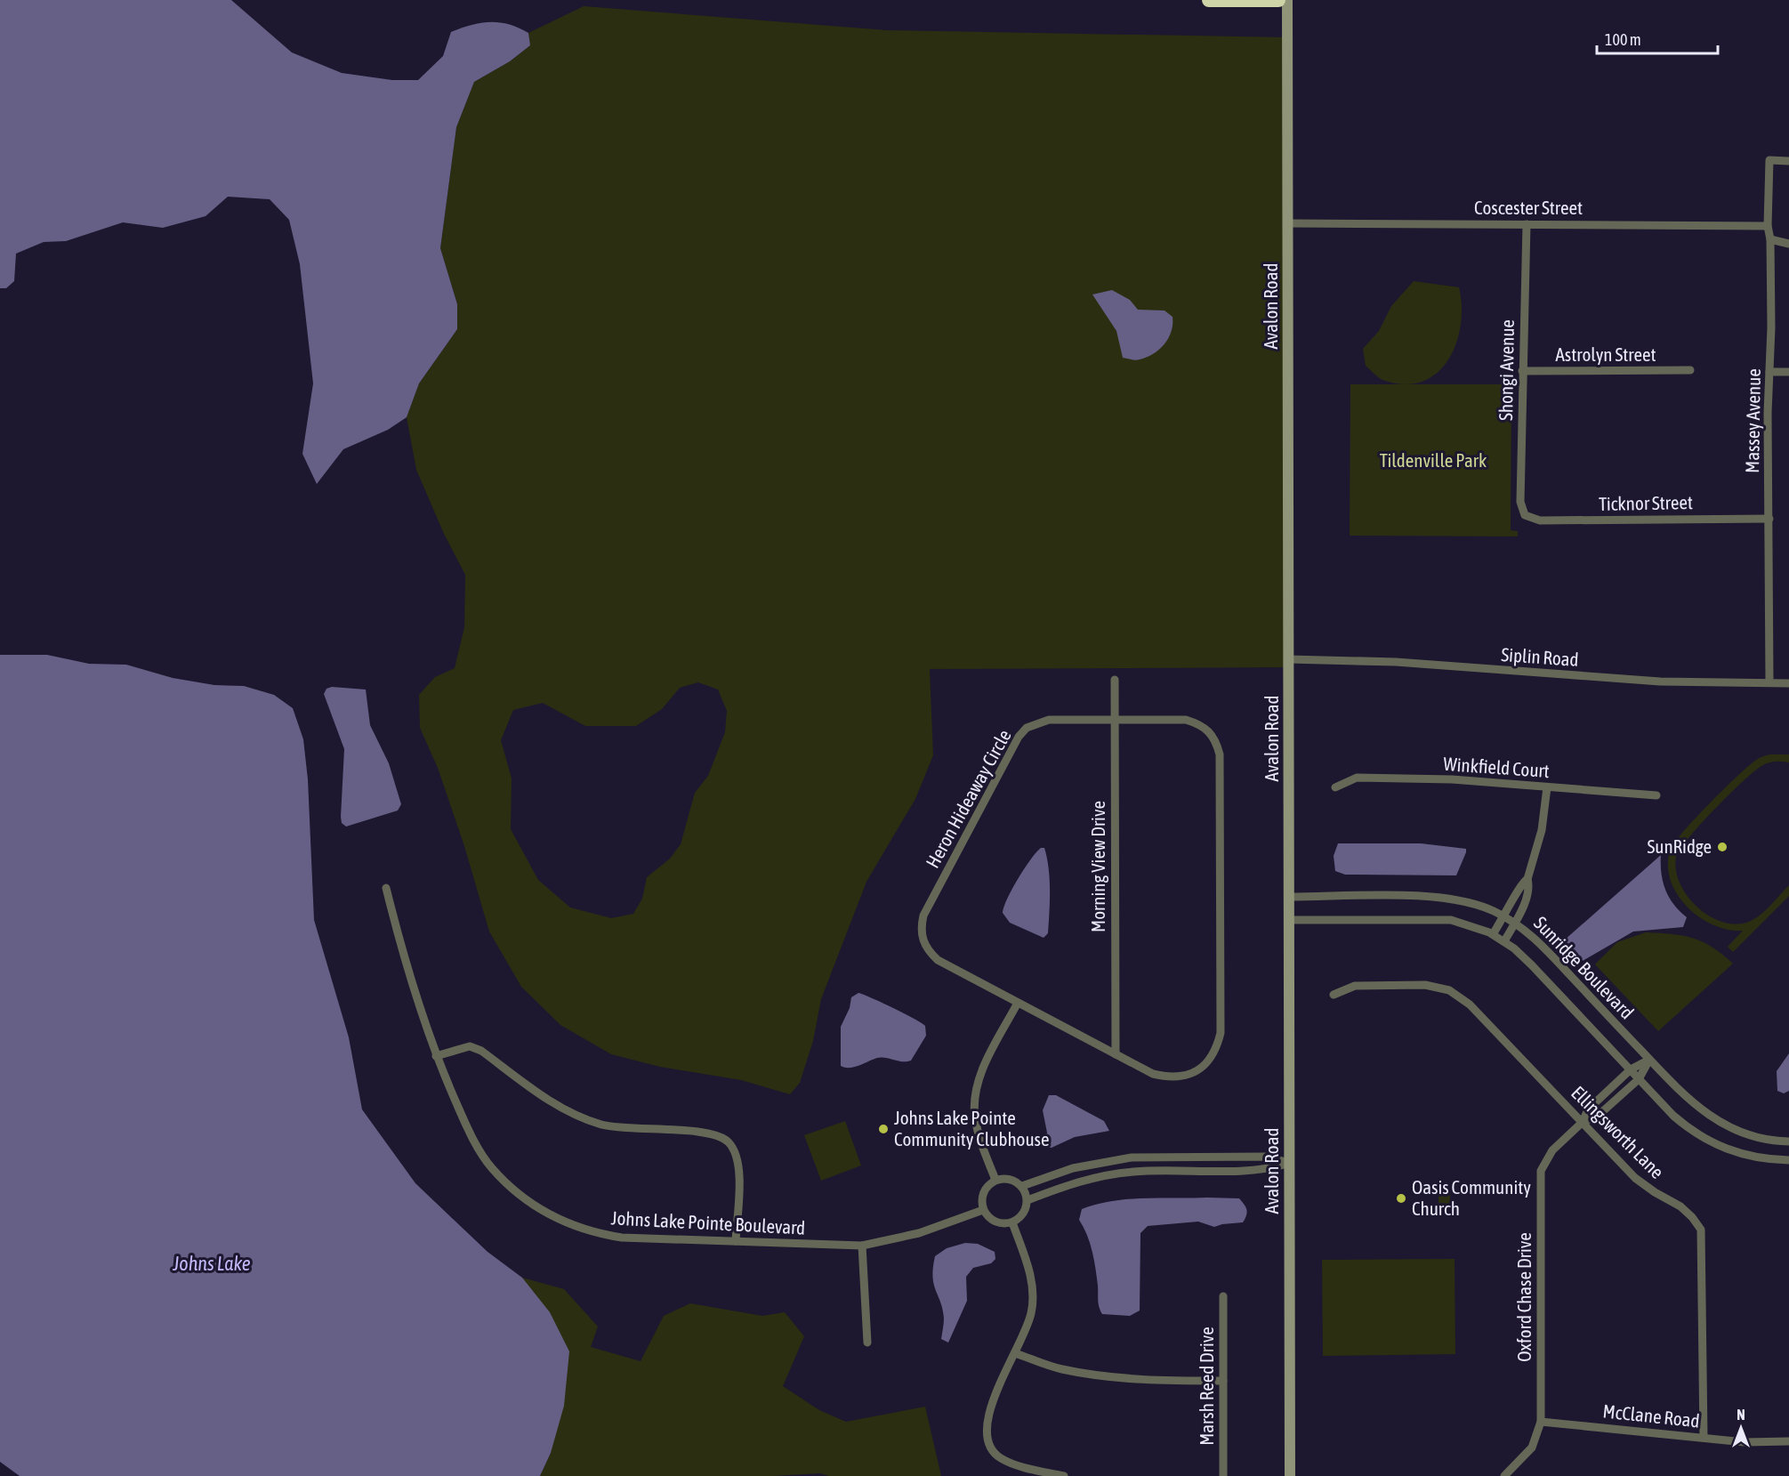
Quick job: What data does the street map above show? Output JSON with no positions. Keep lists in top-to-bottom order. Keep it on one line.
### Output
{"streets":{"main road":["Avalon Road"],"street":["Coscester Street","Astrolyn Street","Shongi Avenue","Massey Avenue","Ticknor Street","Siplin Road","Winkfield Court","Heron Hideaway Circle","Morning View Drive","Sunridge Boulevard","Ellingsworth Lane","Johns Lake Pointe Boulevard","Oxford Chase Drive","Marsh Reed Drive","McClane Road"]},"crossings":[["Coscester Street","Avalon Road"],["Coscester Street","Shongi Avenue"],["Coscester Street","Massey Avenue"],["Avalon Road","Siplin Road"],["Avalon Road","Sunridge Boulevard"],["Astrolyn Street","Shongi Avenue"],["Shongi Avenue","Ticknor Street"],["Massey Avenue","Ticknor Street"],["Massey Avenue","Siplin Road"],["Heron Hideaway Circle","Morning View Drive"],["Sunridge Boulevard","Oxford Chase Drive"],["Ellingsworth Lane","Oxford Chase Drive"],["Ellingsworth Lane","McClane Road"],["Oxford Chase Drive","McClane Road"]],"water":["Johns Lake"],"parks":["Tildenville Park"],"places":["SunRidge","Johns Lake Pointe Community Clubhouse","Oasis Community Church"],"scale_bar":"100 m","north":"top"}
